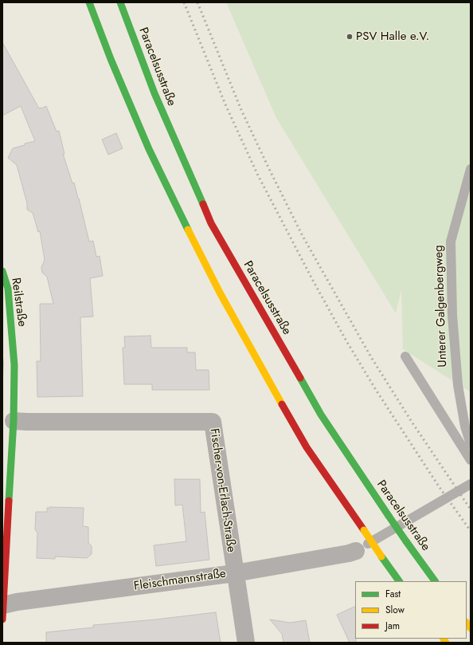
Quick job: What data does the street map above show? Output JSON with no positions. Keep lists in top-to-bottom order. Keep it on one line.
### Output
{"streets":{"main road":["Paracelsusstraße","Reilstraße"],"street":["Fischer-von-Erlach-Straße","Fleischmannstraße"],"lane":["Unterer Galgenbergweg"]},"crossings":[["Reilstraße","Fischer-von-Erlach-Straße"],["Reilstraße","Fleischmannstraße"],["Fischer-von-Erlach-Straße","Fleischmannstraße"]],"places":["PSV Halle e.V."],"legend":["Fast","Slow","Jam"]}
